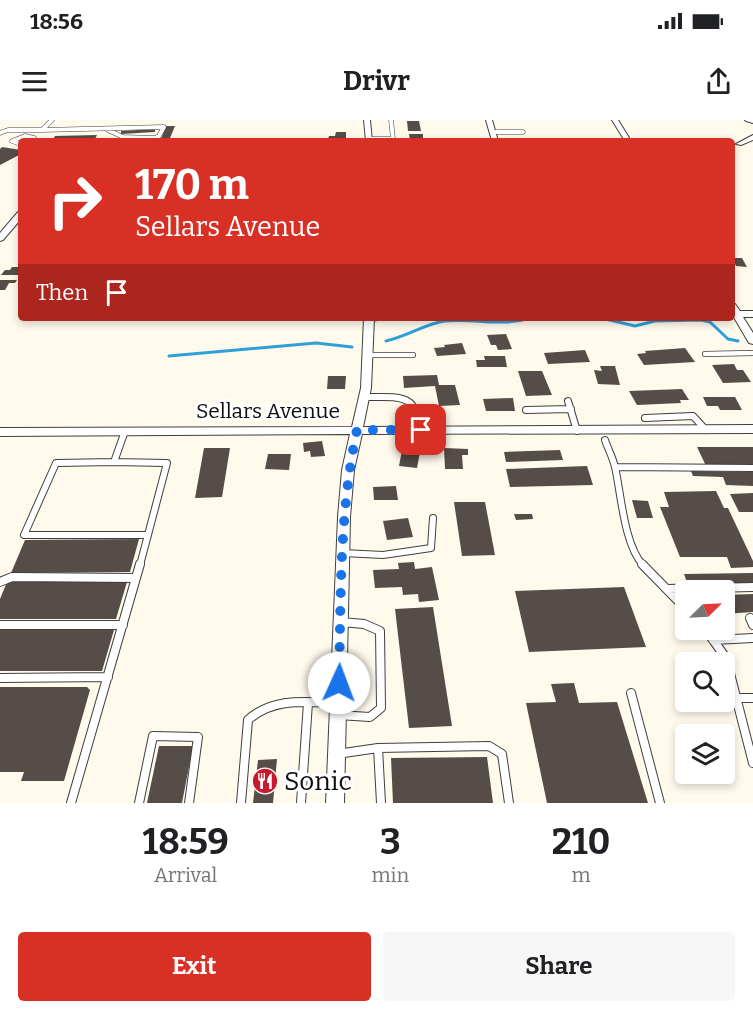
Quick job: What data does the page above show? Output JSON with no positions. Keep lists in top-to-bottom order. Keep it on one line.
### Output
{"streets":{"street":["Sellars Avenue"]},"places":{"restaurant":["Sonic"]},"north":"top right","page":{"status":"18:56","header":"Drivr","turn":["170 m","Sellars Avenue"],"then":"Then","eta":["18:59","Arrival","3","min","210","m"],"buttons":["Exit","Share"]}}
